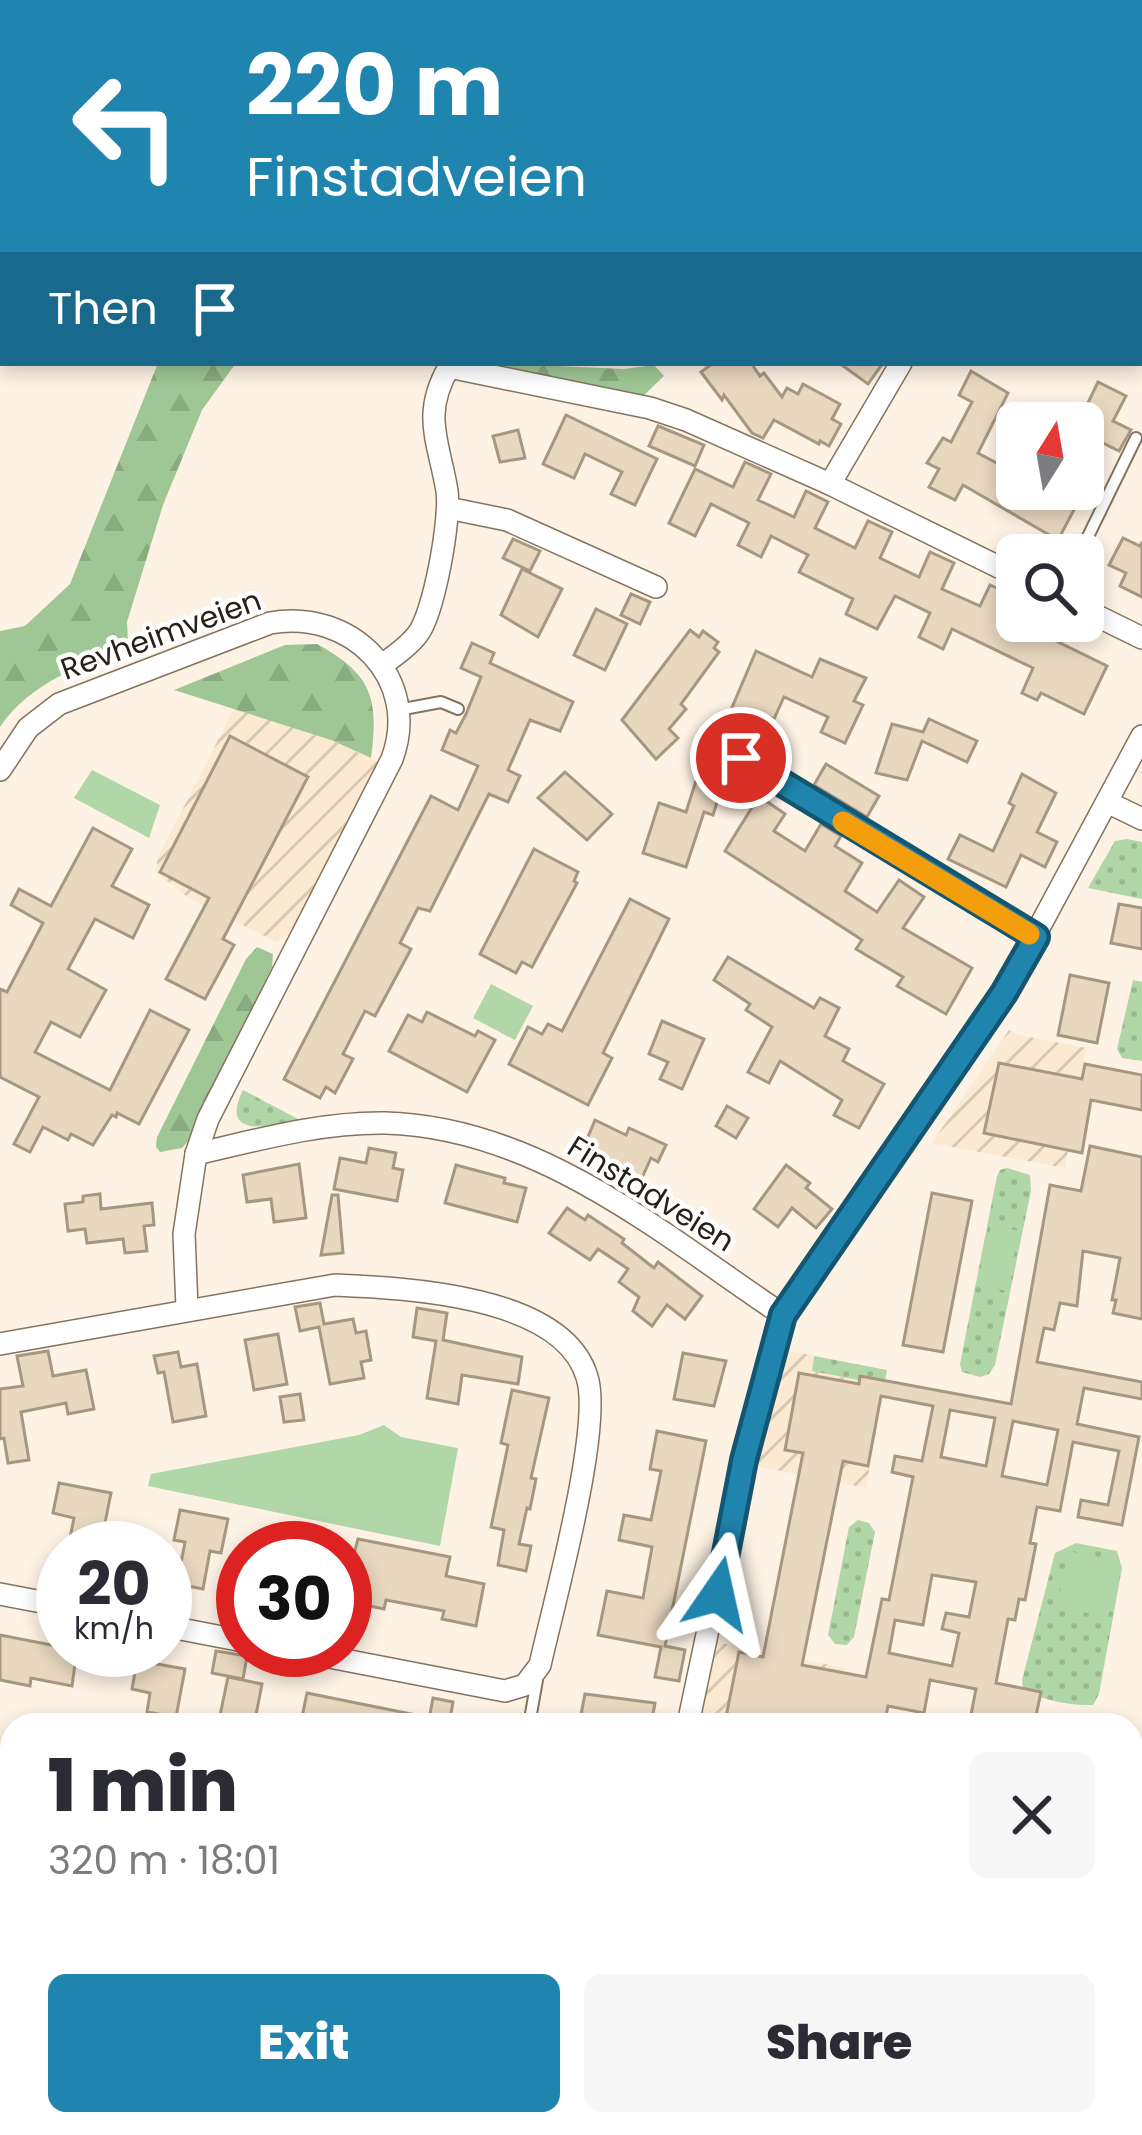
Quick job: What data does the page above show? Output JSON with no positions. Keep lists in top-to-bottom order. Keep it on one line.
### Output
{"streets":{"street":["Revheimveien","Finstadveien"]},"north":"top","page":{"turn":["220 m","Finstadveien"],"then":"Then","speed":"20 km/h","limit":"30","heading":["1 min","320 m · 18:01"],"buttons":["Exit","Share"]}}
